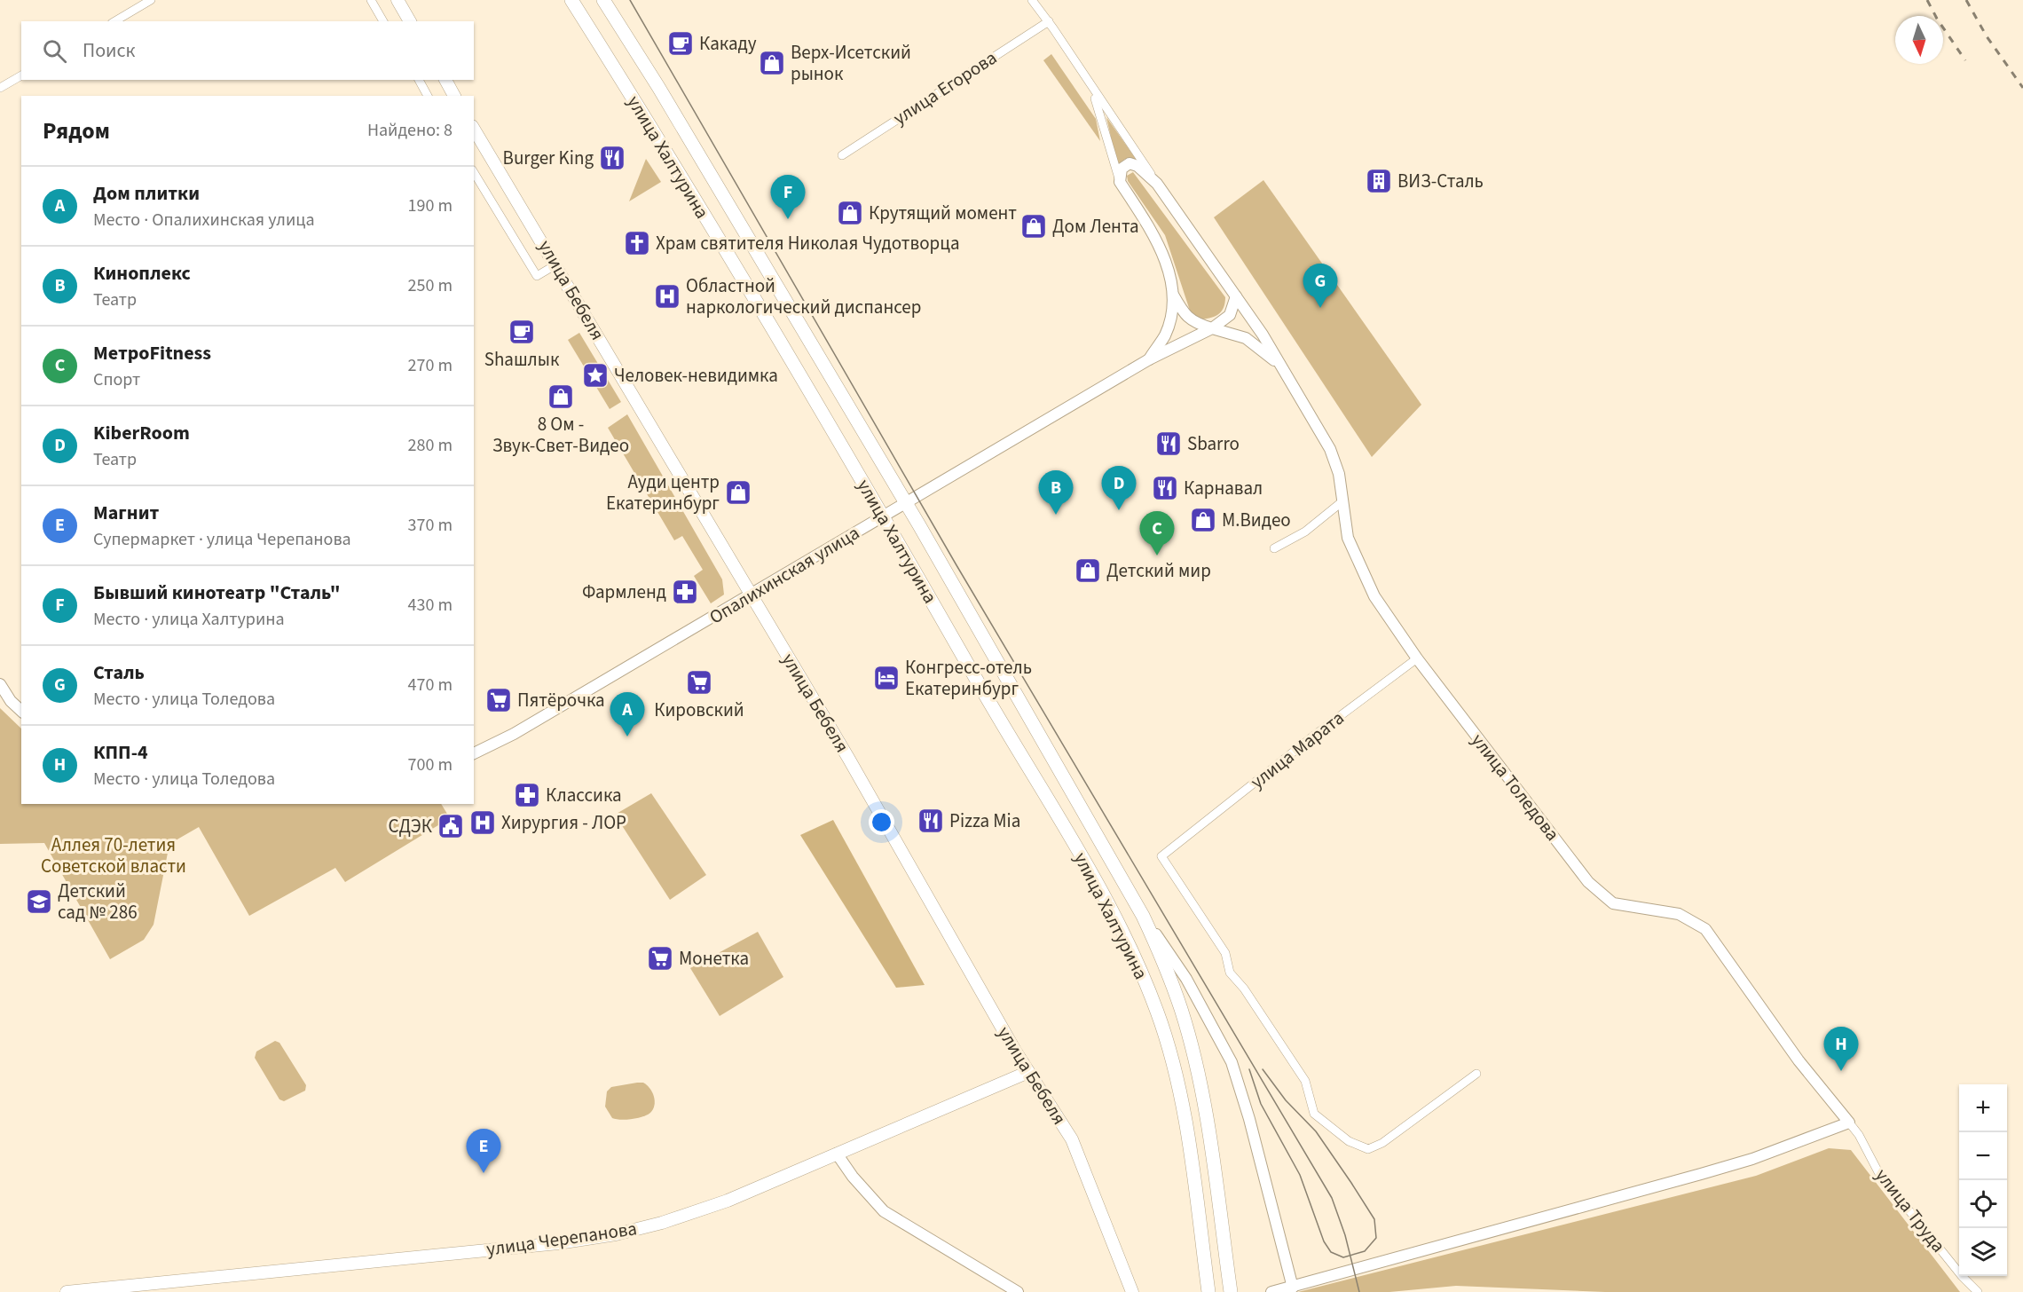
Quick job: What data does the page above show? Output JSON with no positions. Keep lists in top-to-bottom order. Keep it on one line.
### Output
{"streets":{"main road":["улица Халтурина","улица Бебеля","улица Черепанова"],"street":["улица Егорова","Опалихинская улица","улица Марата","улица Толедова","улица Труда"]},"crossings":[["улица Халтурина","Опалихинская улица"],["улица Бебеля","Опалихинская улица"],["улица Бебеля","улица Черепанова"],["Опалихинская улица","улица Толедова"],["улица Марата","улица Толедова"],["улица Толедова","улица Труда"]],"parks":["Аллея 70-летия Советской власти"],"places":{"cafe":["Какаду","Shашлык"],"shop":["Верх-Исетский рынок","Крутящий момент","Дом Лента","8 Ом - Звук-Свет-Видео","Ауди центр Екатеринбург","М.Видео","Детский мир"],"restaurant":["Burger King","Sbarro","Карнавал","Pizza Mia"],"building":["ВИЗ-Сталь"],"church":["Храм святителя Николая Чудотворца"],"hospital":["Областной наркологический диспансер","Хирургия - ЛОР"],"place":["Человек-невидимка"],"pharmacy":["Фармленд","Классика"],"hotel":["Конгресс-отель Екатеринбург"],"supermarket":["Кировский","Пятёрочка","Монетка"],"public building":["СДЭК"],"school or university":["Детский сад № 286"]},"north":"bottom","page":{"search":"Поиск","heading":["Рядом","Найдено: 8"],"list":[{"mark":"A","name":"Дом плитки","note":"Место · Опалихинская улица","value":"190 m"},{"mark":"B","name":"Киноплекс","note":"Театр","value":"250 m"},{"mark":"C","name":"МетроFitness","note":"Спорт","value":"270 m"},{"mark":"D","name":"KiberRoom","note":"Театр","value":"280 m"},{"mark":"E","name":"Магнит","note":"Супермаркет · улица Черепанова","value":"370 m"},{"mark":"F","name":"Бывший кинотеатр \"Сталь\"","note":"Место · улица Халтурина","value":"430 m"},{"mark":"G","name":"Сталь","note":"Место · улица Толедова","value":"470 m"},{"mark":"H","name":"КПП-4","note":"Место · улица Толедова","value":"700 m"}],"pins":["F","G","D","B","C","A","H","E"],"map_buttons":["+","−"]}}
